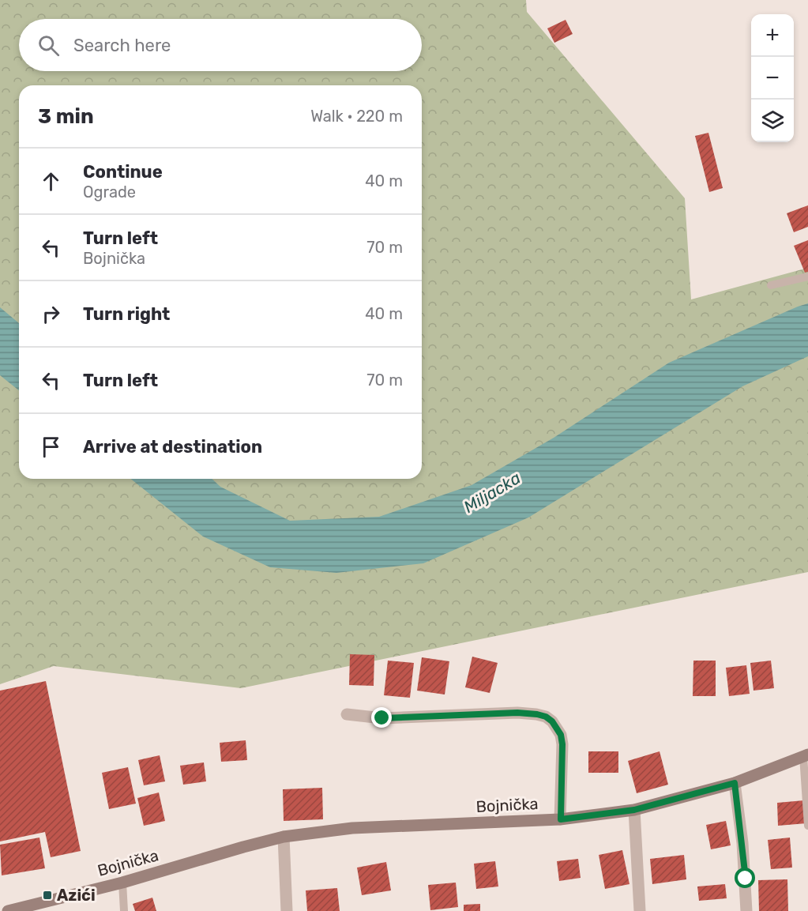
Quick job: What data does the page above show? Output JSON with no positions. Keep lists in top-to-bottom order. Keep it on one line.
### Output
{"streets":{"main road":["Bojnička"]},"water":["Miljacka"],"places":{"transit":["Azići"]},"page":{"map_buttons":["+","−"],"search":"Search here","heading":["3 min","Walk · 220 m"],"list":[["Continue","Ograde","40 m"],["Turn left","Bojnička","70 m"],["Turn right","40 m"],["Turn left","70 m"],"Arrive at destination"]}}
